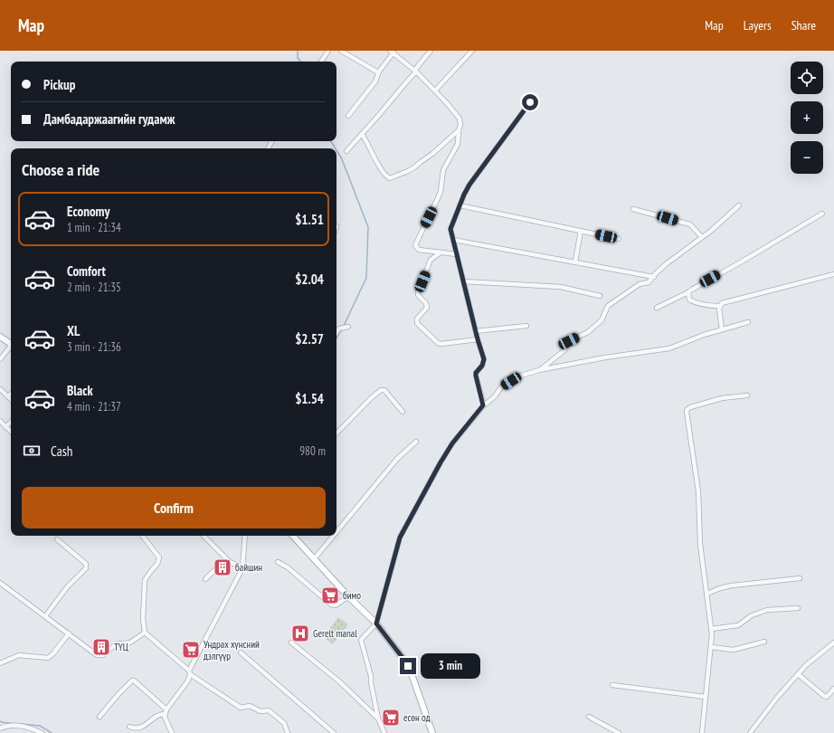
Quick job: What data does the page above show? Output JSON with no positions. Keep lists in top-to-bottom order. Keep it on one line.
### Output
{"places":{"building":["байшин","ТҮЦ"],"supermarket":["бимо","Ундрах хүнсний дэлгүүр","есөн од"],"hospital":["Gerelt manal"]},"page":{"header":"Map","nav":["Map","Layers","Share"],"map_buttons":["+","−"],"banner":["Pickup","Дамбадаржаагийн гудамж"],"heading":"Choose a ride","list":[{"name":"Economy","note":"1 min · 21:34","value":"$1.51"},{"name":"Comfort","note":"2 min · 21:35","value":"$2.04"},{"name":"XL","note":"3 min · 21:36","value":"$2.57"},{"name":"Black","note":"4 min · 21:37","value":"$1.54"}],"pay":["Cash","980 m"],"buttons":"Confirm","bubble":"3 min"}}
